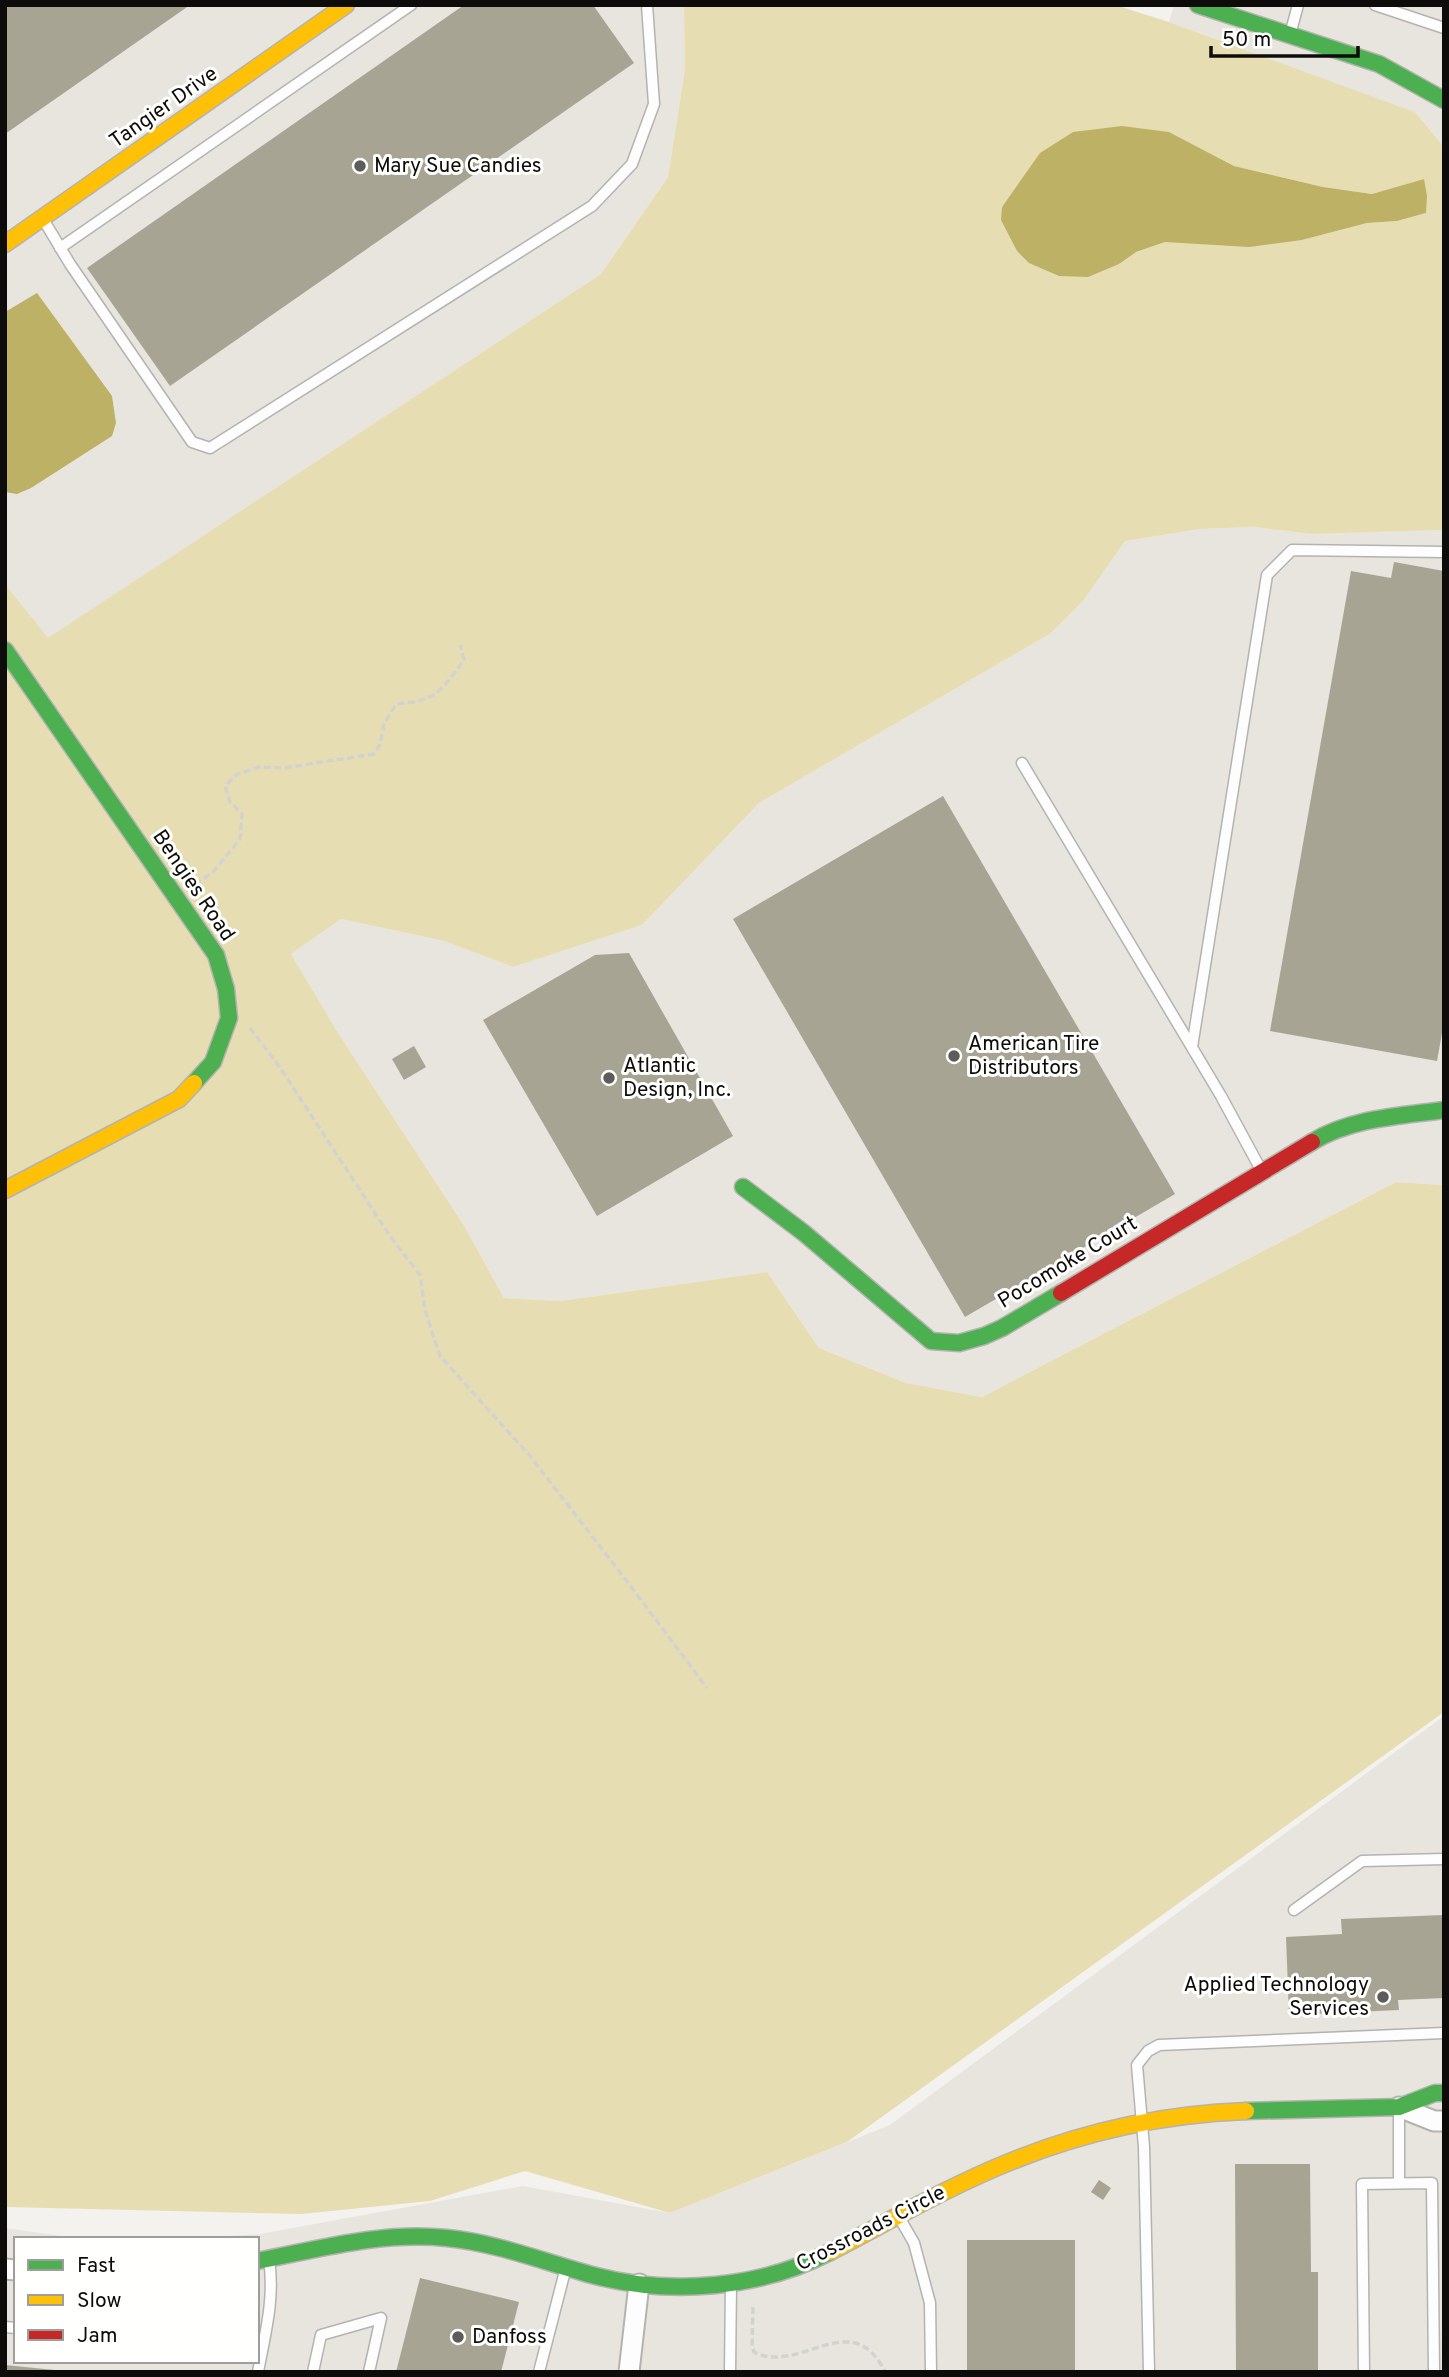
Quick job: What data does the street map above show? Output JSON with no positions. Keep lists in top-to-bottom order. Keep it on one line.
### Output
{"streets":{"street":["Tangier Drive","Bengies Road","Pocomoke Court","Crossroads Circle"]},"places":["Mary Sue Candies","American Tire Distributors","Atlantic Design, Inc.","Applied Technology Services","Danfoss"],"legend":["Fast","Slow","Jam"],"scale_bar":"50 m"}
